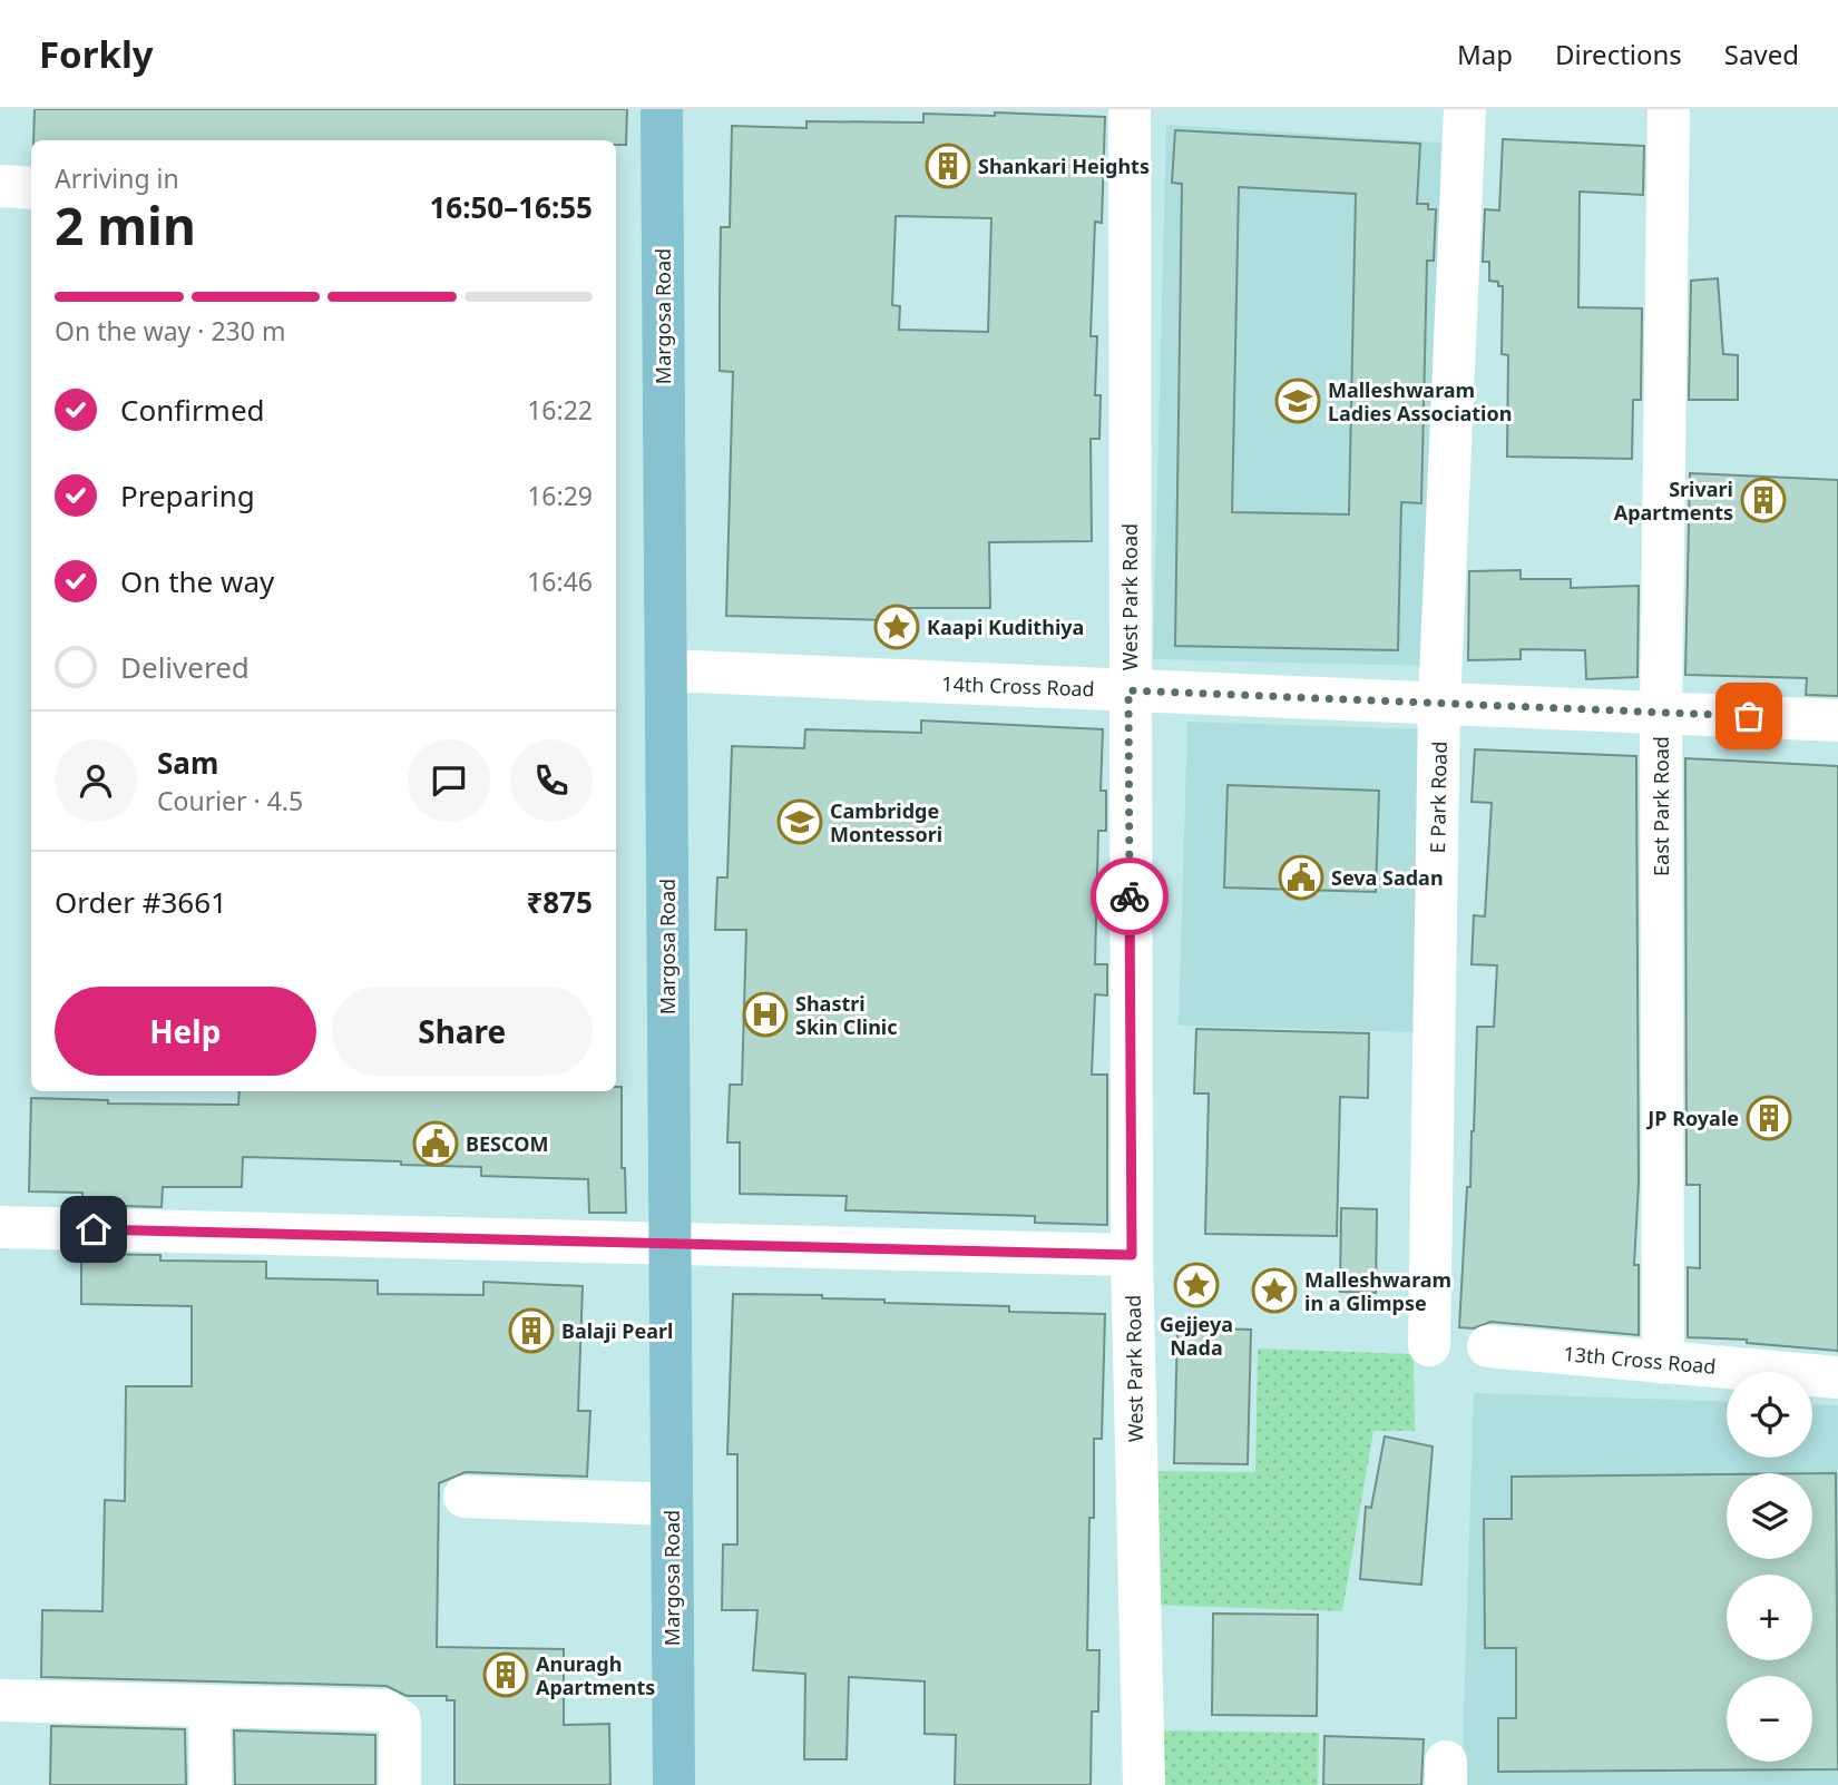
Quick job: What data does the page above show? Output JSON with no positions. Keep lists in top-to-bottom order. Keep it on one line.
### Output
{"streets":{"main road":["Margosa Road"],"street":["West Park Road","14th Cross Road","E Park Road","East Park Road","13th Cross Road"]},"crossings":[["Margosa Road","14th Cross Road"],["West Park Road","14th Cross Road"],["14th Cross Road","E Park Road"],["14th Cross Road","East Park Road"],["East Park Road","13th Cross Road"]],"places":{"building":["Shankari Heights","Srivari Apartments","JP Royale","Balaji Pearl","Anuragh Apartments"],"school or university":["Malleshwaram Ladies Association","Cambridge Montessori"],"place":["Kaapi Kudithiya","Gejjeya Nada","Malleshwaram in a Glimpse"],"public building":["Seva Sadan","BESCOM"],"hospital":["Shastri Skin Clinic"]},"page":{"header":"Forkly","nav":["Map","Directions","Saved"],"heading":["2 min","Arriving in","16:50–16:55"],"panel":["Sam","Courier · 4.5","Order #3661","₹875"],"bar":"On the way · 230 m","list":[["Confirmed","16:22"],["Preparing","16:29"],["On the way","16:46"],"Delivered"],"buttons":["Help","Share"],"map_buttons":["+","−"]}}
